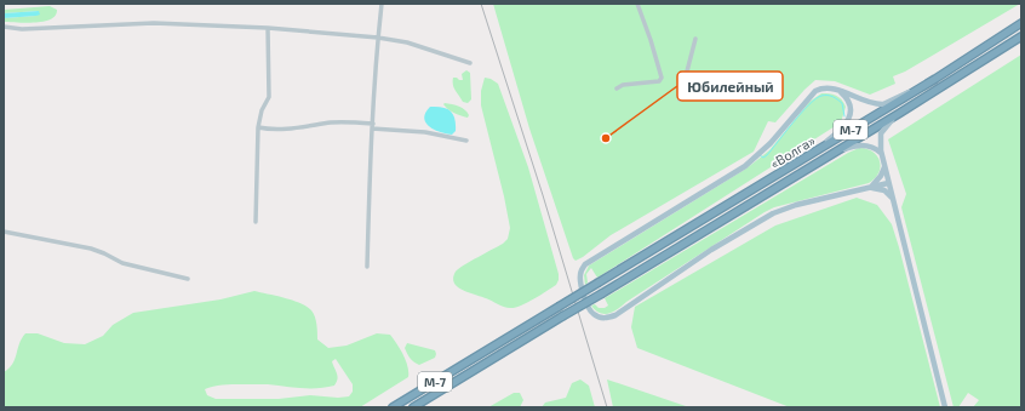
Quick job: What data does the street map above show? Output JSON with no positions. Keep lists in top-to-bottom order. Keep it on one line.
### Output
{"streets":{"highway":["М-7","«Волга»"]},"places":["Юбилейный"]}
